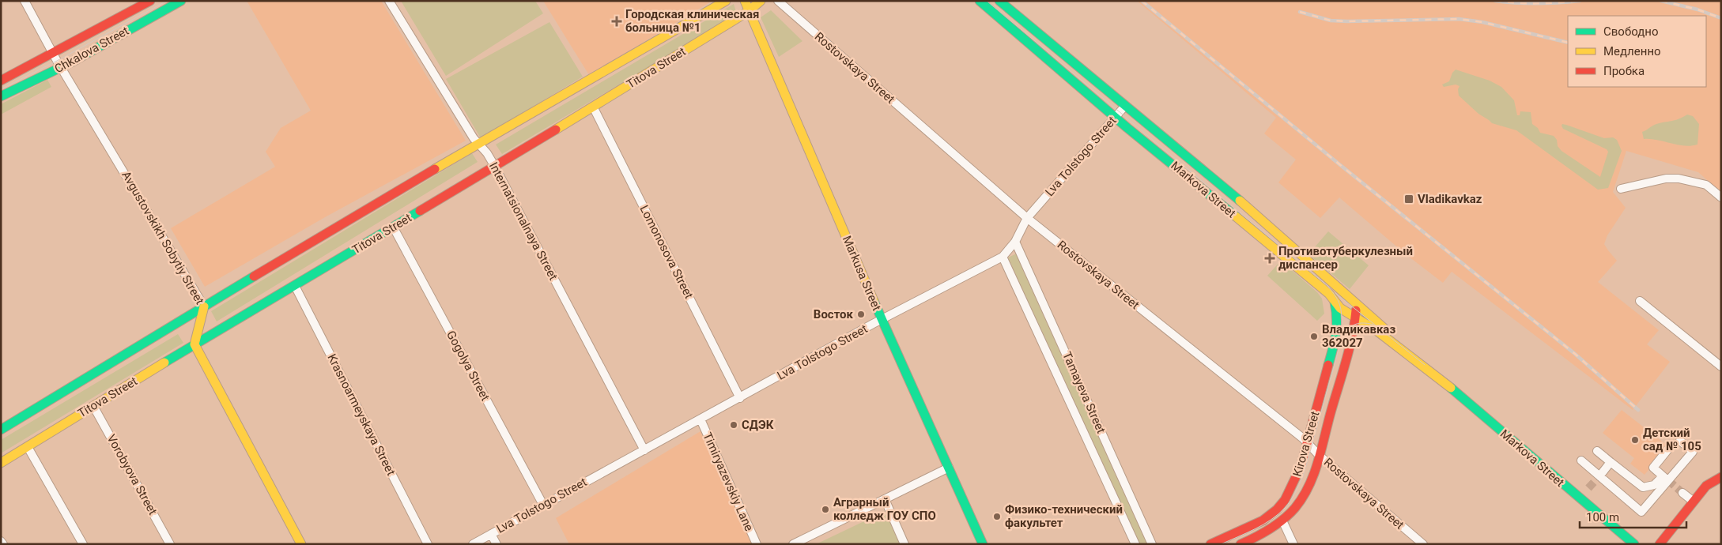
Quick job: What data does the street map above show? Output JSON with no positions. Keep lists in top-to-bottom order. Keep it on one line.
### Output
{"streets":{"street":["Chkalova Street","Titova Street","Rostovskaya Street","Lva Tolstogo Street","Markova Street","Internatsionalnaya Street","Avgustovskikh Sobytiy Street","Lomonosova Street","Markusa Street","Gogolya Street","Tamayeva Street","Krasnoarmeyskaya Street","Kirova Street","Vorobyova Street","Timiryazevskiy Lane"]},"crossings":[["Chkalova Street","Avgustovskikh Sobytiy Street"],["Titova Street","Internatsionalnaya Street"],["Titova Street","Avgustovskikh Sobytiy Street"],["Titova Street","Lomonosova Street"],["Titova Street","Markusa Street"],["Titova Street","Gogolya Street"],["Titova Street","Krasnoarmeyskaya Street"],["Titova Street","Vorobyova Street"],["Rostovskaya Street","Lva Tolstogo Street"],["Rostovskaya Street","Kirova Street"],["Lva Tolstogo Street","Markova Street"],["Lva Tolstogo Street","Internatsionalnaya Street"],["Lva Tolstogo Street","Lomonosova Street"],["Lva Tolstogo Street","Markusa Street"],["Lva Tolstogo Street","Gogolya Street"],["Lva Tolstogo Street","Tamayeva Street"],["Lva Tolstogo Street","Timiryazevskiy Lane"],["Markova Street","Kirova Street"]],"places":{"health":["Городская клиническая больница №1","Противотуберкулезный диспансер"],"transit":["Vladikavkaz"],"other":["Восток","Владикавказ 362027","СДЭК","Детский сад № 105","Аграрный колледж ГОУ СПО","Физико-технический факультет"]},"legend":["Свободно","Медленно","Пробка"],"scale_bar":"100 m"}
